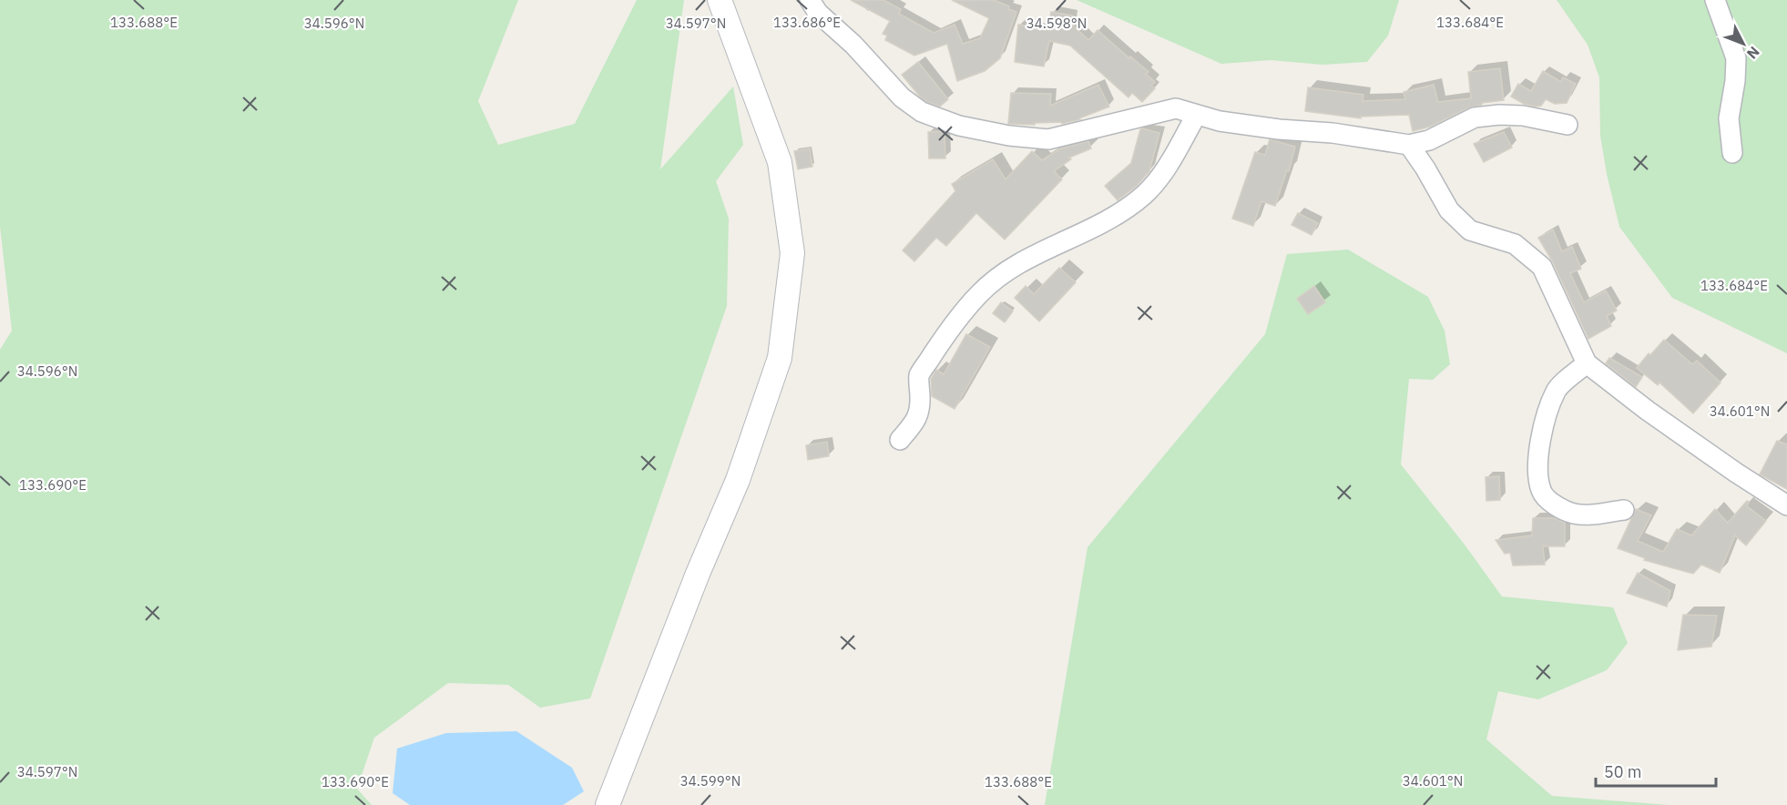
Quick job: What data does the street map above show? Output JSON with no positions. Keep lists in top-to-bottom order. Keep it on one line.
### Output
{"scale_bar":"50 m","north":"bottom right","coordinates":["133.688°E","133.686°E","133.684°E","34.596°N","34.597°N","34.598°N","34.601°N","133.690°E","34.599°N"]}
